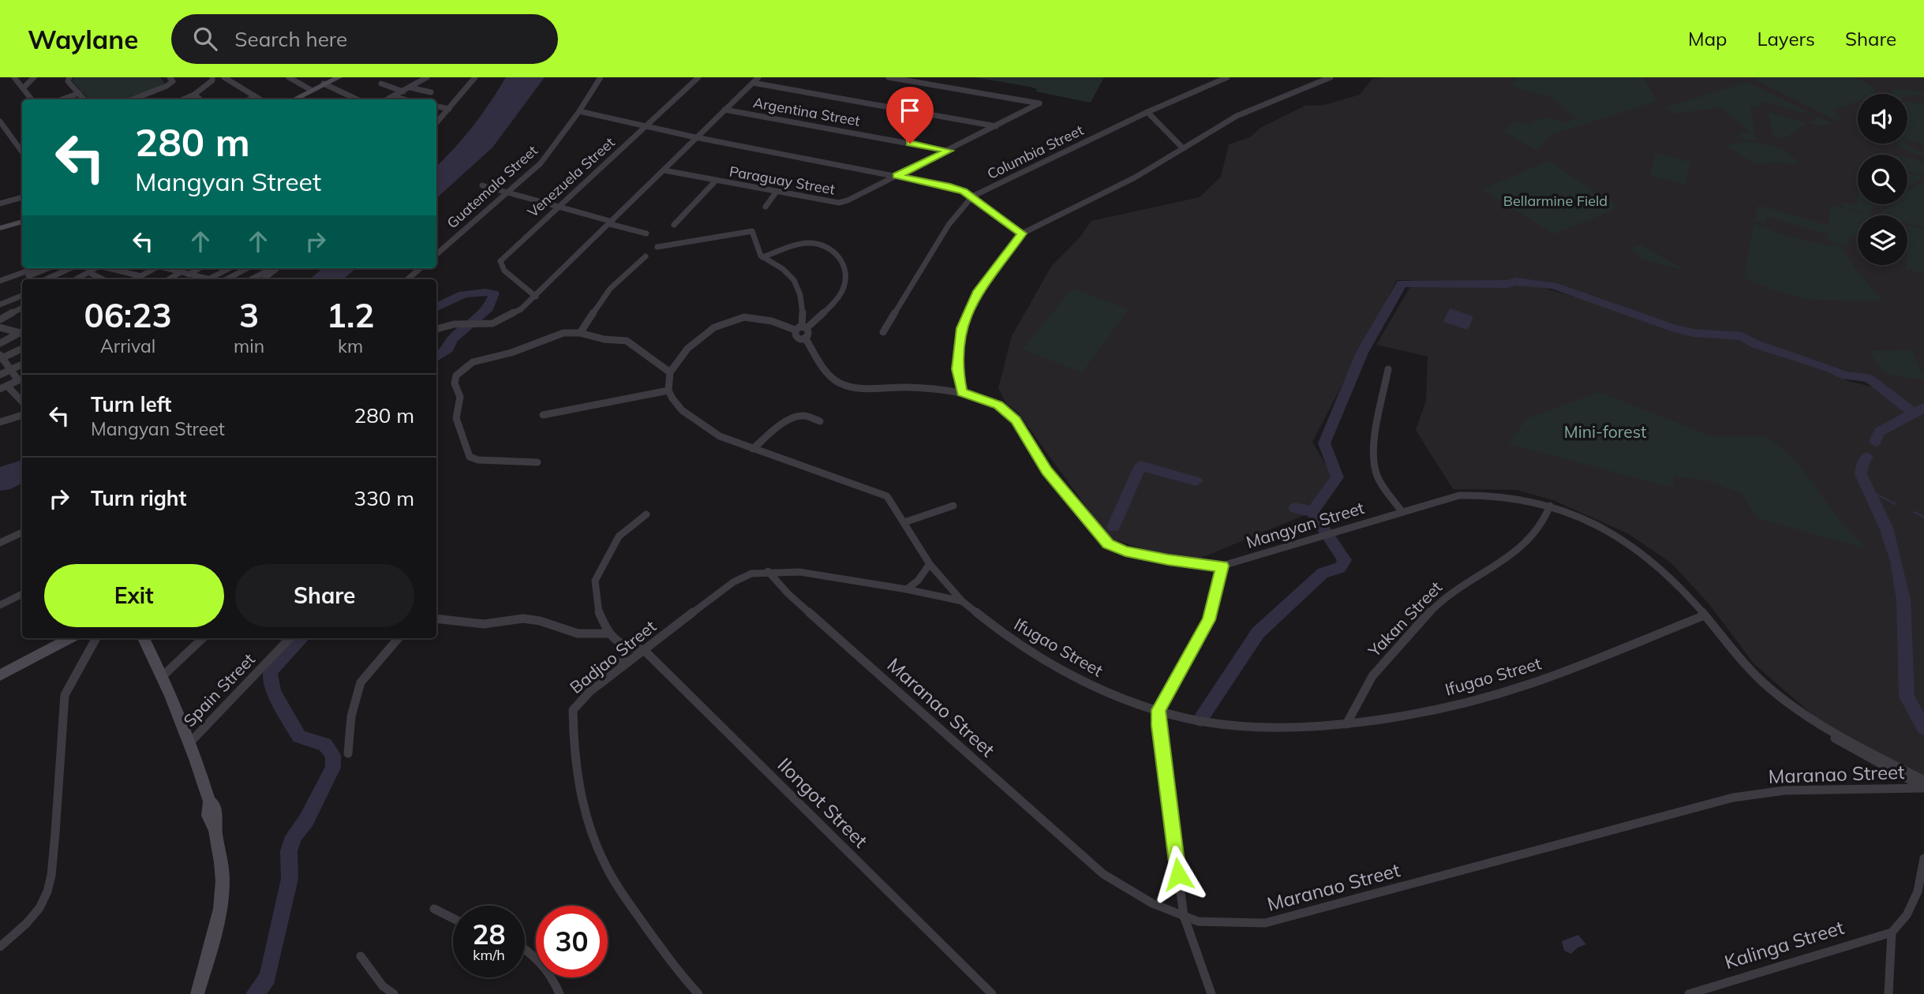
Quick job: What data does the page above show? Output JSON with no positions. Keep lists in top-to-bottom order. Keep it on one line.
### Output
{"streets":{"street":["Argentina Street","Columbia Street","Venezuela Street","Paraguay Street","Guatemala Street","Mangyan Street","Yakan Street","Ifugao Street","Badjao Street","Spain Street","Maranao Street","Ilongot Street","Kalinga Street"]},"crossings":[["Argentina Street","Paraguay Street"],["Mangyan Street","Yakan Street"],["Mangyan Street","Ifugao Street"],["Mangyan Street","Maranao Street"],["Yakan Street","Ifugao Street"],["Ifugao Street","Badjao Street"],["Badjao Street","Maranao Street"],["Badjao Street","Ilongot Street"]],"parks":["Bellarmine Field","Mini-forest"],"page":{"header":"Waylane","search":"Search here","nav":["Map","Layers","Share"],"turn":["280 m","Mangyan Street"],"eta":["06:23","Arrival","3","min","1.2","km"],"list":[{"name":"Turn left","note":"Mangyan Street","value":"280 m"},{"name":"Turn right","value":"330 m"}],"buttons":["Exit","Share"],"speed":"28 km/h","limit":"30"}}
